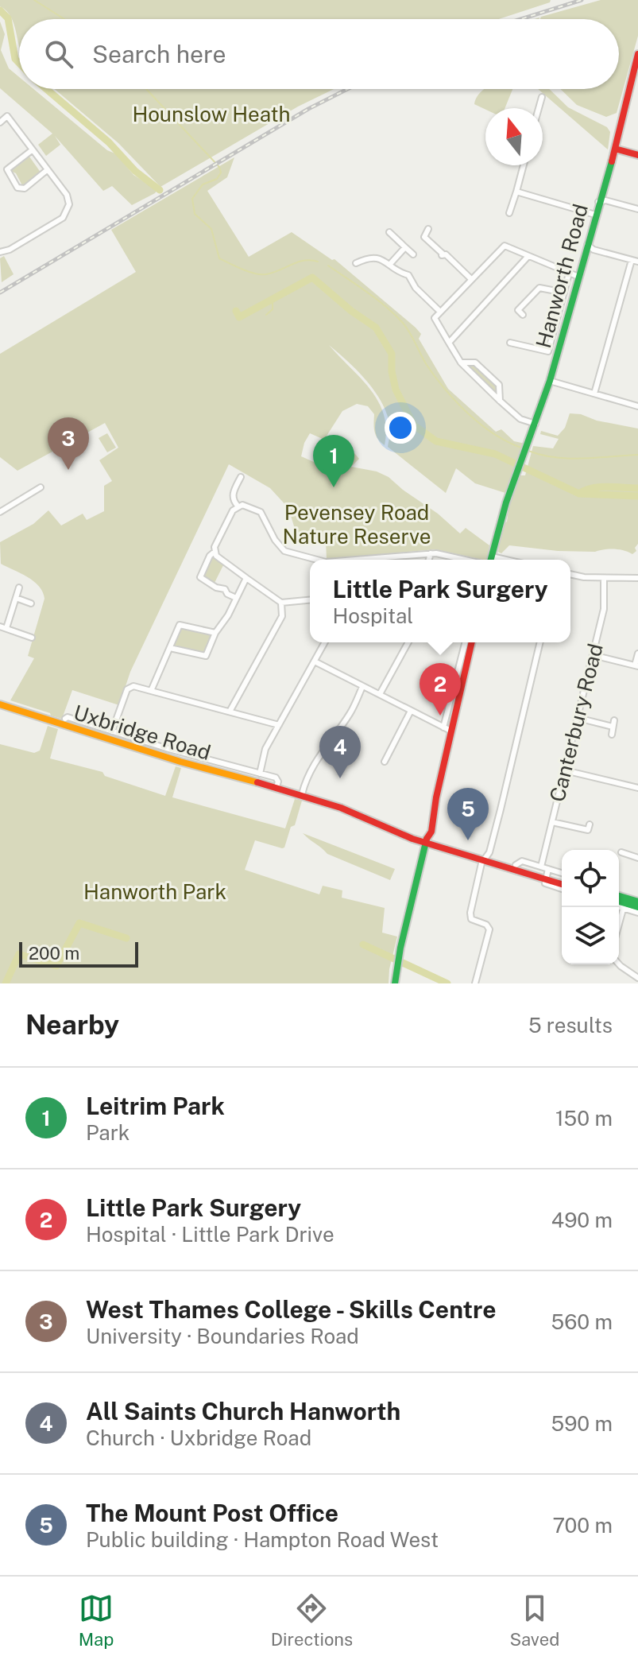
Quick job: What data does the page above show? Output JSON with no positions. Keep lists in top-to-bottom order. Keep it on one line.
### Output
{"streets":{"main road":["Hanworth Road","Uxbridge Road"],"street":["Canterbury Road"]},"parks":["Hounslow Heath","Pevensey Road Nature Reserve","Hanworth Park"],"scale_bar":"200 m","north":"top","page":{"search":"Search here","pins":["3","1","2","4","5"],"popup":["Little Park Surgery","Hospital"],"scale":"200 m","heading":["Nearby","5 results"],"list":[{"mark":"1","name":"Leitrim Park","note":"Park","value":"150 m"},{"mark":"2","name":"Little Park Surgery","note":"Hospital · Little Park Drive","value":"490 m"},{"mark":"3","name":"West Thames College - Skills Centre","note":"University · Boundaries Road","value":"560 m"},{"mark":"4","name":"All Saints Church Hanworth","note":"Church · Uxbridge Road","value":"590 m"},{"mark":"5","name":"The Mount Post Office","note":"Public building · Hampton Road West","value":"700 m"}],"nav":["Map","Directions","Saved"]}}
